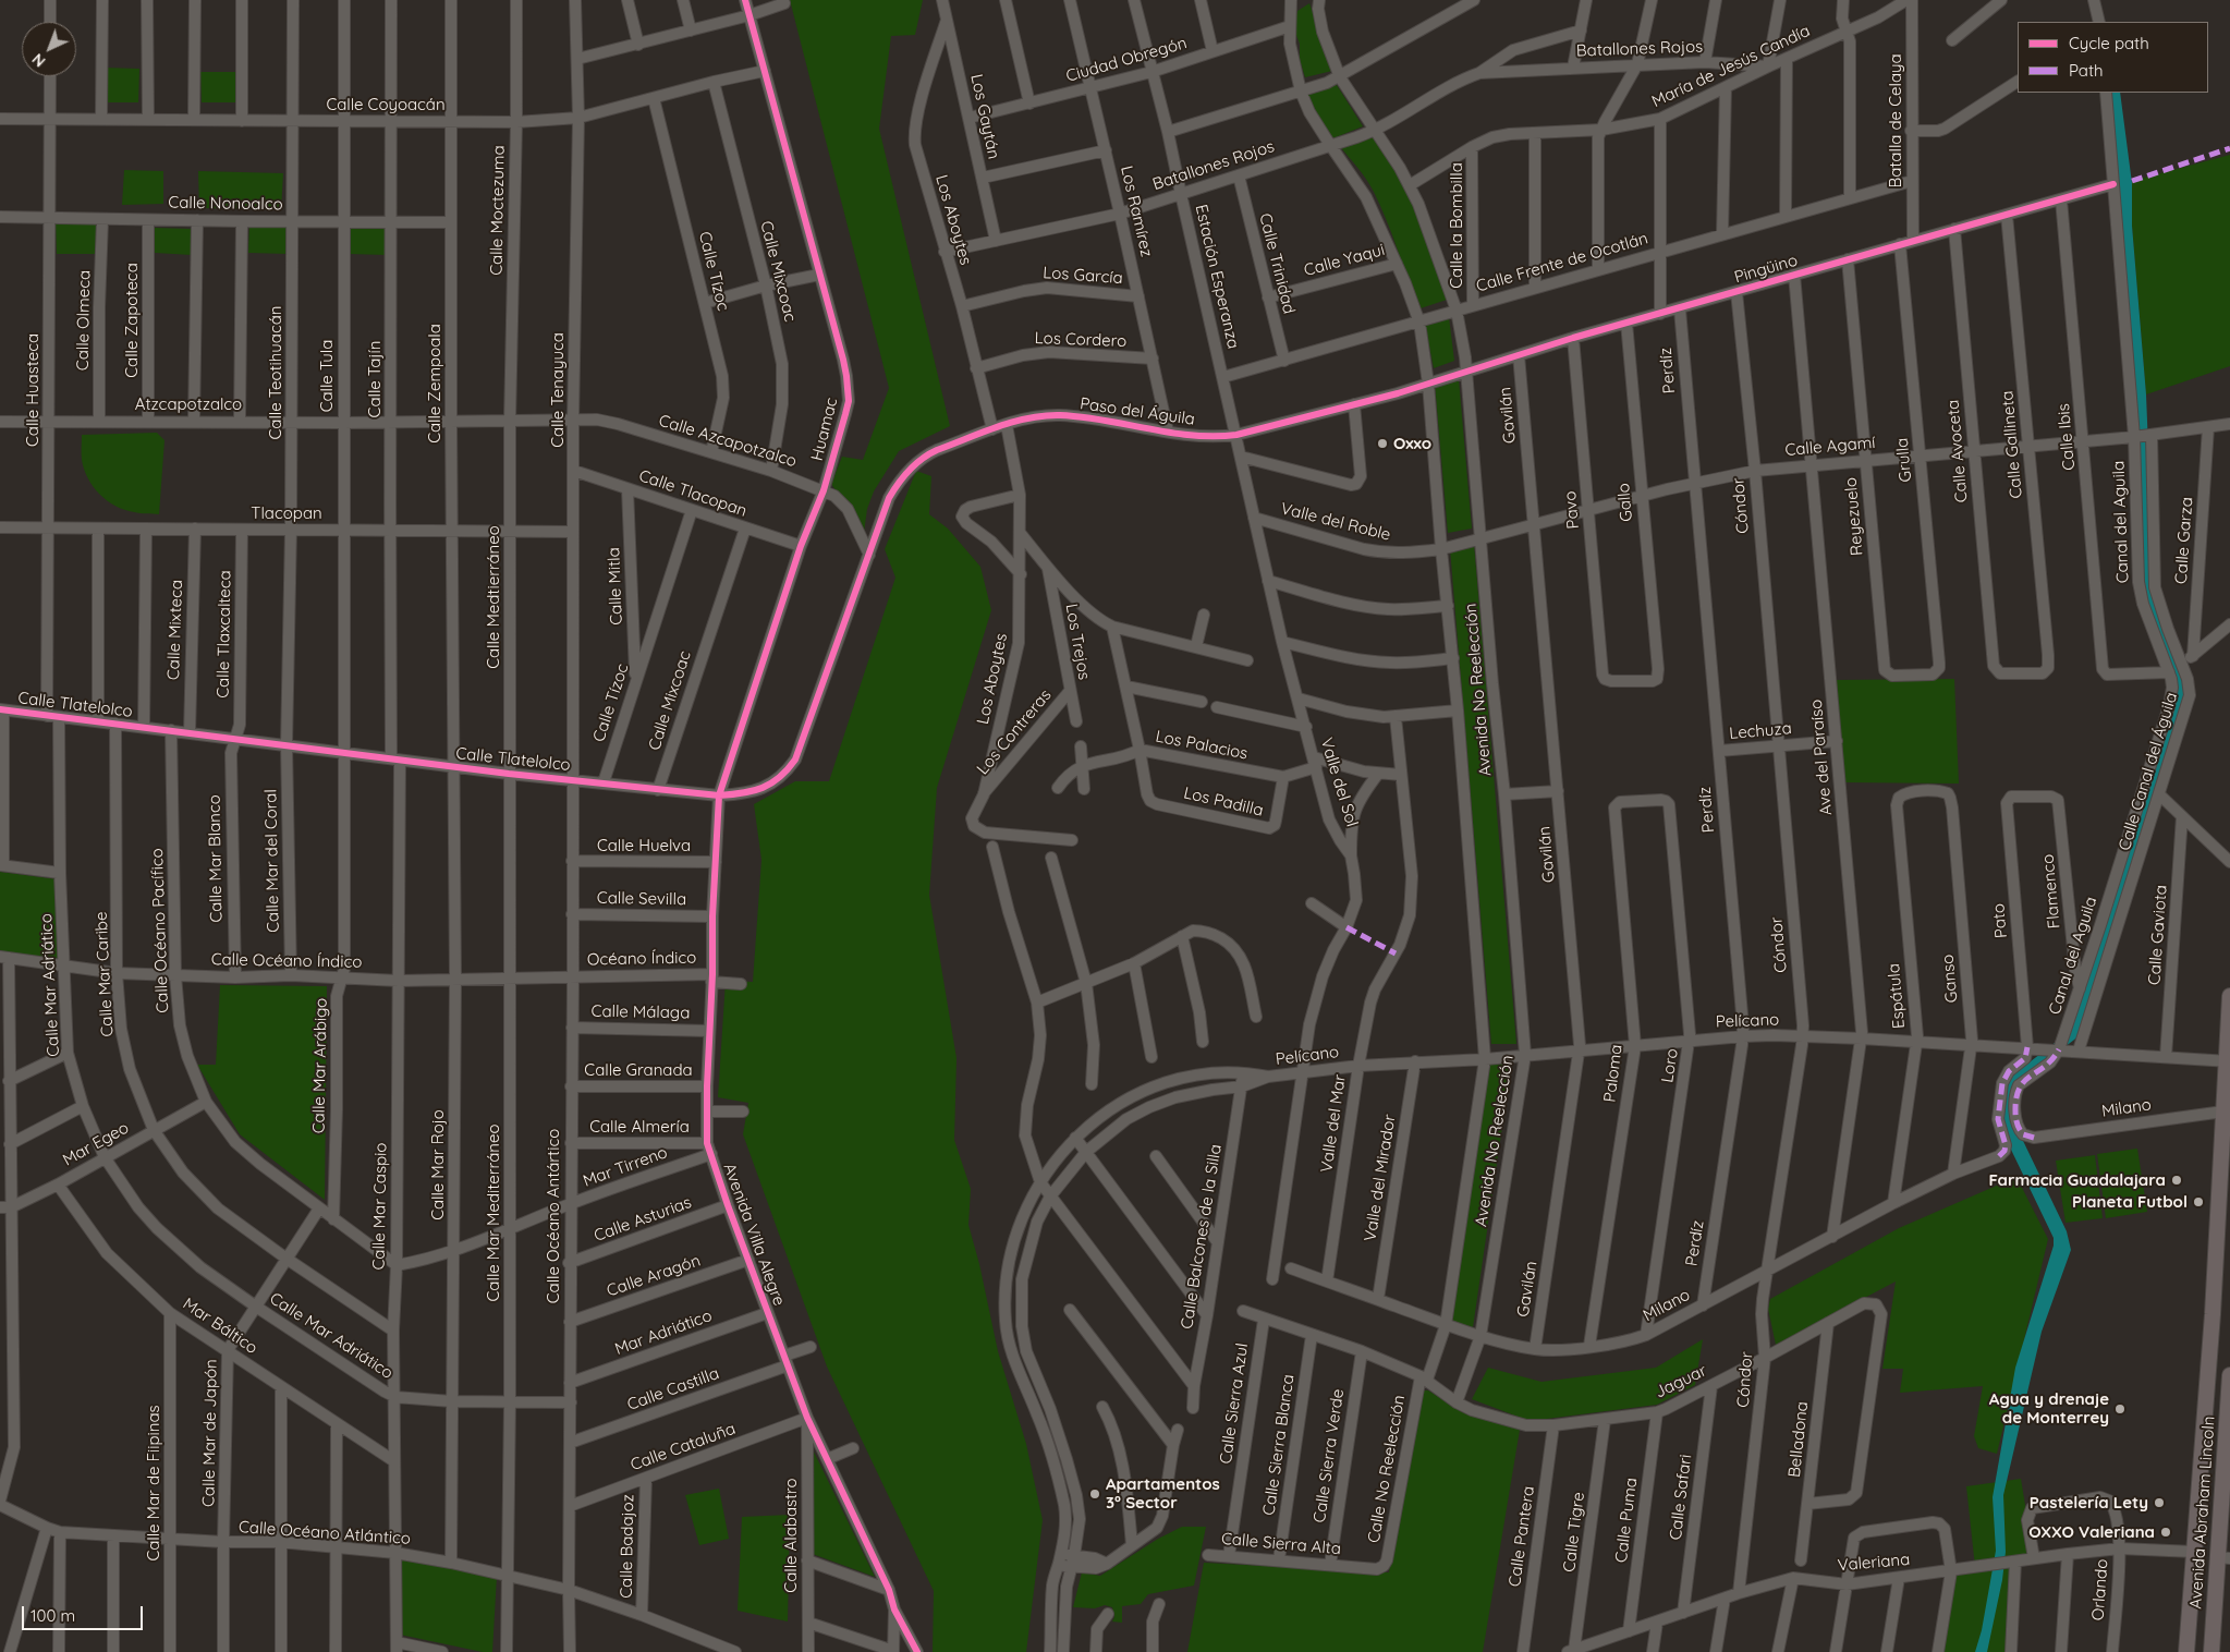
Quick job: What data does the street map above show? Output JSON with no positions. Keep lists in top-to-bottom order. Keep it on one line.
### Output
{"streets":{"main road":["Avenida Abraham Lincoln"],"street":["Batallones Rojos","Ciudad Obregón","María de Jesús Candía","Calle Coyoacán","Los Gaytán","Batalla de Celaya","Calle Nonoalco","Calle Moctezuma","Los Ramírez","Los Aboytes","Calle la Bombilla","Calle Yaqui","Calle Frente de Ocotlán","Calle Trinidad","Pingüino","Calle Tízoc","Calle Mixcoac","Los García","Estación Esperanza","Calle Olmeca","Calle Zapoteca","Los Cordero","Perdíz","Calle Teotihuacán","Calle Tula","Calle Tajín","Calle Zempoala","Calle Huasteca","Calle Tenayuca","Atzcapotzalco","Paso del Águila","Gavilán","Huamac","Calle Ibis","Calle Azcapotzalco","Calle Gallineta","Calle Agamí","Calle Avoceta","Grulla","Calle Tlacopan","Gallo","Cóndor","Pavo","Tlacopan","Reyezuelo","Valle del Roble","Canal del Aguila","Calle Garza","Calle Mitla","Calle Medtierráneo","Calle Mixteca","Calle Tlaxcalteca","Los Trejos","Avenida No Reelección","Calle Tlatelolco","Lechuza","Los Contreras","Los Palacios","Ave del Paraíso","Calle Canal del Águila","Valle del Sol","Los Padilla","Calle Huelva","Calle Mar Blanco","Calle Mar del Coral","Flamenco","Calle Sevilla","Pato","Calle Océano Pacífico","Calle Gaviota","Océano Índico","Calle Océano Índico","Calle Mar Caribe","Ganso","Calle Mar Adriático","Espátula","Calle Málaga","Pelícano","Calle Mar Arábigo","Loro","Calle Granada","Paloma","Milano","Valle del Mar","Calle Almería","Mar Egeo","Calle Mar Rojo","Mar Tirreno","Valle del Mirador","Calle Mar Caspio","Calle Mar Mediterráneo","Calle Océano Antártico","Calle Asturias","Avenida Villa Alegre","Calle Balcones de la Silla","Calle Aragón","Mar Báltico","Mar Adriático","Jaguar","Calle Castilla","Calle Sierra Azul","Calle Mar de Japón","Belladona","Calle Sierra Blanca","Calle Cataluña","Calle Sierra Verde","Calle No Reelección","Calle Mar de Fiipinas","Calle Safari","Calle Puma","Calle Tigre","Calle Océano Atlántico","Calle Alabastro","Calle Pantera","Calle Sierra Alta","Calle Badajoz","Valeriana","Orlando"]},"crossings":[["Batallones Rojos","María de Jesús Candía"],["Batallones Rojos","Los Gaytán"],["Batallones Rojos","Los Ramírez"],["Batallones Rojos","Los Aboytes"],["Batallones Rojos","Calle Trinidad"],["Batallones Rojos","Estación Esperanza"],["Batallones Rojos","Avenida No Reelección"],["Ciudad Obregón","Los Gaytán"],["Ciudad Obregón","Los Ramírez"],["Ciudad Obregón","Estación Esperanza"],["Ciudad Obregón","Avenida No Reelección"],["María de Jesús Candía","Calle la Bombilla"],["María de Jesús Candía","Avenida No Reelección"],["Calle Coyoacán","Calle Moctezuma"],["Calle Coyoacán","Calle Tízoc"],["Calle Coyoacán","Calle Mixcoac"],["Calle Coyoacán","Calle Teotihuacán"],["Calle Coyoacán","Calle Tula"],["Calle Coyoacán","Calle Tajín"],["Calle Coyoacán","Calle Zempoala"],["Calle Coyoacán","Calle Huasteca"],["Calle Coyoacán","Calle Tenayuca"],["Calle Coyoacán","Huamac"],["Los Gaytán","Los Aboytes"],["Batalla de Celaya","Calle Frente de Ocotlán"],["Batalla de Celaya","Pingüino"],["Calle Nonoalco","Calle Olmeca"],["Calle Nonoalco","Calle Zapoteca"],["Calle Nonoalco","Calle Teotihuacán"],["Calle Nonoalco","Calle Tula"],["Calle Nonoalco","Calle Tajín"],["Calle Nonoalco","Calle Zempoala"],["Calle Nonoalco","Calle Huasteca"],["Calle Moctezuma","Atzcapotzalco"],["Calle Moctezuma","Calle Medtierráneo"],["Los Ramírez","Los García"],["Los Ramírez","Los Cordero"],["Los Ramírez","Paso del Águila"],["Los Aboytes","Los García"],["Los Aboytes","Los Cordero"],["Los Aboytes","Paso del Águila"],["Los Aboytes","Los Contreras"],["Calle la Bombilla","Calle Frente de Ocotlán"],["Calle Yaqui","Calle Trinidad"],["Calle Yaqui","Avenida No Reelección"],["Calle Frente de Ocotlán","Calle Trinidad"],["Calle Frente de Ocotlán","Estación Esperanza"],["Calle Frente de Ocotlán","Avenida No Reelección"],["Pingüino","Perdíz"],["Pingüino","Paso del Águila"],["Pingüino","Gavilán"],["Pingüino","Calle Ibis"],["Pingüino","Calle Gallineta"],["Pingüino","Calle Avoceta"],["Pingüino","Grulla"],["Pingüino","Gallo"],["Pingüino","Cóndor"],["Pingüino","Pavo"],["Pingüino","Reyezuelo"],["Pingüino","Canal del Aguila"],["Pingüino","Avenida No Reelección"],["Pingüino","Ave del Paraíso"],["Calle Tízoc","Calle Azcapotzalco"],["Calle Tízoc","Calle Tlacopan"],["Calle Tízoc","Calle Mitla"],["Calle Tízoc","Calle Tlatelolco"],["Calle Mixcoac","Calle Azcapotzalco"],["Calle Mixcoac","Calle Tlacopan"],["Calle Mixcoac","Calle Tlatelolco"],["Estación Esperanza","Paso del Águila"],["Estación Esperanza","Valle del Sol"],["Calle Olmeca","Atzcapotzalco"],["Calle Zapoteca","Atzcapotzalco"],["Perdíz","Calle Agamí"],["Perdíz","Lechuza"],["Perdíz","Pelícano"],["Perdíz","Milano"],["Calle Teotihuacán","Atzcapotzalco"],["Calle Teotihuacán","Tlacopan"],["Calle Teotihuacán","Calle Tlatelolco"],["Calle Teotihuacán","Calle Mar del Coral"],["Calle Tula","Atzcapotzalco"],["Calle Tula","Tlacopan"],["Calle Tula","Calle Tlatelolco"],["Calle Tula","Calle Mar Arábigo"],["Calle Tajín","Atzcapotzalco"],["Calle Tajín","Tlacopan"],["Calle Tajín","Calle Tlatelolco"],["Calle Tajín","Calle Mar Caspio"],["Calle Zempoala","Atzcapotzalco"],["Calle Zempoala","Tlacopan"],["Calle Zempoala","Calle Tlatelolco"],["Calle Zempoala","Calle Mar Rojo"],["Calle Huasteca","Atzcapotzalco"],["Calle Huasteca","Tlacopan"],["Calle Huasteca","Calle Tlatelolco"],["Calle Huasteca","Calle Mar Adriático"],["Calle Tenayuca","Atzcapotzalco"],["Calle Tenayuca","Calle Azcapotzalco"],["Calle Tenayuca","Calle Tlacopan"],["Calle Tenayuca","Tlacopan"],["Calle Tenayuca","Calle Tlatelolco"],["Calle Tenayuca","Calle Océano Antártico"],["Atzcapotzalco","Calle Azcapotzalco"],["Atzcapotzalco","Calle Medtierráneo"],["Paso del Águila","Calle Azcapotzalco"],["Paso del Águila","Avenida No Reelección"],["Paso del Águila","Calle Tlatelolco"],["Paso del Águila","Valle del Sol"],["Gavilán","Calle Agamí"],["Gavilán","Pelícano"],["Gavilán","Milano"],["Huamac","Calle Azcapotzalco"],["Huamac","Calle Tlacopan"],["Huamac","Calle Tlatelolco"],["Huamac","Avenida Villa Alegre"],["Calle Ibis","Calle Agamí"],["Calle Ibis","Canal del Aguila"],["Calle Azcapotzalco","Calle Tlatelolco"],["Calle Gallineta","Calle Agamí"],["Calle Gallineta","Calle Avoceta"],["Calle Agamí","Calle Avoceta"],["Calle Agamí","Grulla"],["Calle Agamí","Gallo"],["Calle Agamí","Cóndor"],["Calle Agamí","Pavo"],["Calle Agamí","Reyezuelo"],["Calle Agamí","Valle del Roble"],["Calle Agamí","Canal del Aguila"],["Calle Agamí","Calle Garza"],["Calle Agamí","Avenida No Reelección"],["Calle Agamí","Ave del Paraíso"],["Calle Agamí","Calle Canal del Águila"],["Grulla","Reyezuelo"],["Calle Tlacopan","Calle Mitla"],["Gallo","Pavo"],["Cóndor","Lechuza"],["Cóndor","Pelícano"],["Cóndor","Milano"],["Cóndor","Jaguar"],["Cóndor","Valeriana"],["Tlacopan","Calle Medtierráneo"],["Tlacopan","Calle Mixteca"],["Tlacopan","Calle Tlaxcalteca"],["Valle del Roble","Avenida No Reelección"],["Valle del Roble","Valle del Sol"],["Canal del Aguila","Calle Canal del Águila"],["Canal del Aguila","Flamenco"],["Canal del Aguila","Pelícano"],["Canal del Aguila","Milano"],["Calle Medtierráneo","Calle Tlatelolco"],["Calle Medtierráneo","Calle Mar Mediterráneo"],["Calle Mixteca","Calle Tlatelolco"],["Calle Tlaxcalteca","Calle Tlatelolco"],["Calle Tlaxcalteca","Calle Mar Blanco"],["Los Trejos","Los Contreras"],["Avenida No Reelección","Pelícano"],["Avenida No Reelección","Milano"],["Avenida No Reelección","Jaguar"],["Avenida No Reelección","Calle No Reelección"],["Calle Tlatelolco","Calle Mar Blanco"],["Calle Tlatelolco","Calle Mar del Coral"],["Calle Tlatelolco","Calle Océano Pacífico"],["Calle Tlatelolco","Calle Mar Caribe"],["Calle Tlatelolco","Calle Mar Adriático"],["Calle Tlatelolco","Calle Mar Arábigo"],["Calle Tlatelolco","Calle Mar Rojo"],["Calle Tlatelolco","Calle Mar Caspio"],["Calle Tlatelolco","Calle Mar Mediterráneo"],["Calle Tlatelolco","Calle Océano Antártico"],["Calle Tlatelolco","Avenida Villa Alegre"],["Lechuza","Ave del Paraíso"],["Los Palacios","Valle del Sol"],["Los Palacios","Los Padilla"],["Ave del Paraíso","Pelícano"],["Ave del Paraíso","Milano"],["Calle Canal del Águila","Pelícano"],["Valle del Sol","Pelícano"],["Calle Huelva","Calle Océano Antártico"],["Calle Huelva","Avenida Villa Alegre"],["Calle Mar Blanco","Calle Océano Índico"],["Calle Mar del Coral","Calle Océano Índico"],["Flamenco","Pato"],["Calle Sevilla","Calle Océano Antártico"],["Calle Sevilla","Avenida Villa Alegre"],["Pato","Pelícano"],["Pato","Milano"],["Calle Océano Pacífico","Calle Océano Índico"],["Calle Océano Pacífico","Calle Mar Arábigo"],["Calle Océano Pacífico","Mar Egeo"],["Calle Océano Pacífico","Mar Tirreno"],["Calle Océano Pacífico","Calle Mar Caspio"],["Calle Océano Pacífico","Calle Mar de Japón"],["Calle Gaviota","Pelícano"],["Océano Índico","Calle Océano Índico"],["Océano Índico","Calle Océano Antártico"],["Océano Índico","Avenida Villa Alegre"],["Calle Océano Índico","Calle Mar Caribe"],["Calle Océano Índico","Calle Mar Adriático"],["Calle Océano Índico","Calle Mar Arábigo"],["Calle Océano Índico","Calle Mar Rojo"],["Calle Océano Índico","Calle Mar Caspio"],["Calle Océano Índico","Calle Mar Mediterráneo"],["Calle Océano Índico","Calle Océano Antártico"],["Calle Mar Caribe","Mar Egeo"],["Calle Mar Caribe","Calle Mar Caspio"],["Calle Mar Caribe","Calle Mar de Japón"],["Ganso","Espátula"],["Ganso","Pelícano"],["Ganso","Milano"],["Calle Mar Adriático","Mar Egeo"],["Calle Mar Adriático","Calle Mar Caspio"],["Calle Mar Adriático","Calle Mar de Japón"],["Espátula","Pelícano"],["Espátula","Milano"],["Calle Málaga","Calle Océano Antártico"],["Calle Málaga","Avenida Villa Alegre"],["Pelícano","Loro"],["Pelícano","Paloma"],["Pelícano","Milano"],["Pelícano","Valle del Mar"],["Pelícano","Valle del Mirador"],["Pelícano","Calle Balcones de la Silla"],["Loro","Paloma"],["Loro","Milano"],["Calle Granada","Calle Océano Antártico"],["Calle Granada","Avenida Villa Alegre"],["Paloma","Milano"],["Milano","Valle del Mar"],["Milano","Valle del Mirador"],["Calle Almería","Mar Tirreno"],["Calle Almería","Calle Océano Antártico"],["Calle Almería","Avenida Villa Alegre"],["Mar Egeo","Mar Báltico"],["Calle Mar Rojo","Mar Tirreno"],["Calle Mar Rojo","Calle Océano Atlántico"],["Mar Tirreno","Calle Mar Caspio"],["Mar Tirreno","Calle Mar Mediterráneo"],["Mar Tirreno","Calle Océano Antártico"],["Mar Tirreno","Avenida Villa Alegre"],["Calle Mar Caspio","Mar Báltico"],["Calle Mar Caspio","Calle Océano Atlántico"],["Calle Mar Mediterráneo","Calle Océano Atlántico"],["Calle Océano Antártico","Calle Asturias"],["Calle Océano Antártico","Calle Aragón"],["Calle Océano Antártico","Mar Adriático"],["Calle Océano Antártico","Calle Castilla"],["Calle Océano Antártico","Calle Cataluña"],["Calle Océano Antártico","Calle Océano Atlántico"],["Calle Asturias","Avenida Villa Alegre"],["Avenida Villa Alegre","Calle Aragón"],["Avenida Villa Alegre","Mar Adriático"],["Avenida Villa Alegre","Calle Castilla"],["Avenida Villa Alegre","Calle Cataluña"],["Avenida Villa Alegre","Calle Alabastro"],["Mar Báltico","Calle Mar de Japón"],["Mar Báltico","Calle Mar de Fiipinas"],["Jaguar","Calle Sierra Azul"],["Jaguar","Belladona"],["Jaguar","Calle Sierra Blanca"],["Jaguar","Calle Sierra Verde"],["Jaguar","Calle No Reelección"],["Jaguar","Calle Safari"],["Jaguar","Calle Puma"],["Jaguar","Calle Tigre"],["Jaguar","Calle Pantera"],["Calle Sierra Azul","Calle Sierra Alta"],["Calle Mar de Japón","Calle Océano Atlántico"],["Calle Sierra Blanca","Calle Sierra Alta"],["Calle Cataluña","Calle Alabastro"],["Calle Cataluña","Calle Badajoz"],["Calle Sierra Verde","Calle Sierra Alta"],["Calle No Reelección","Calle Sierra Alta"],["Calle Mar de Fiipinas","Calle Océano Atlántico"],["Calle Safari","Valeriana"],["Calle Puma","Valeriana"],["Calle Tigre","Valeriana"],["Calle Océano Atlántico","Calle Badajoz"],["Valeriana","Orlando"]],"places":["Oxxo","Farmacia Guadalajara","Planeta Futbol","Agua y drenaje de Monterrey","Apartamentos 3° Sector","Pastelería Lety","OXXO Valeriana"],"legend":["Cycle path","Path"],"scale_bar":"100 m","north":"bottom left"}
